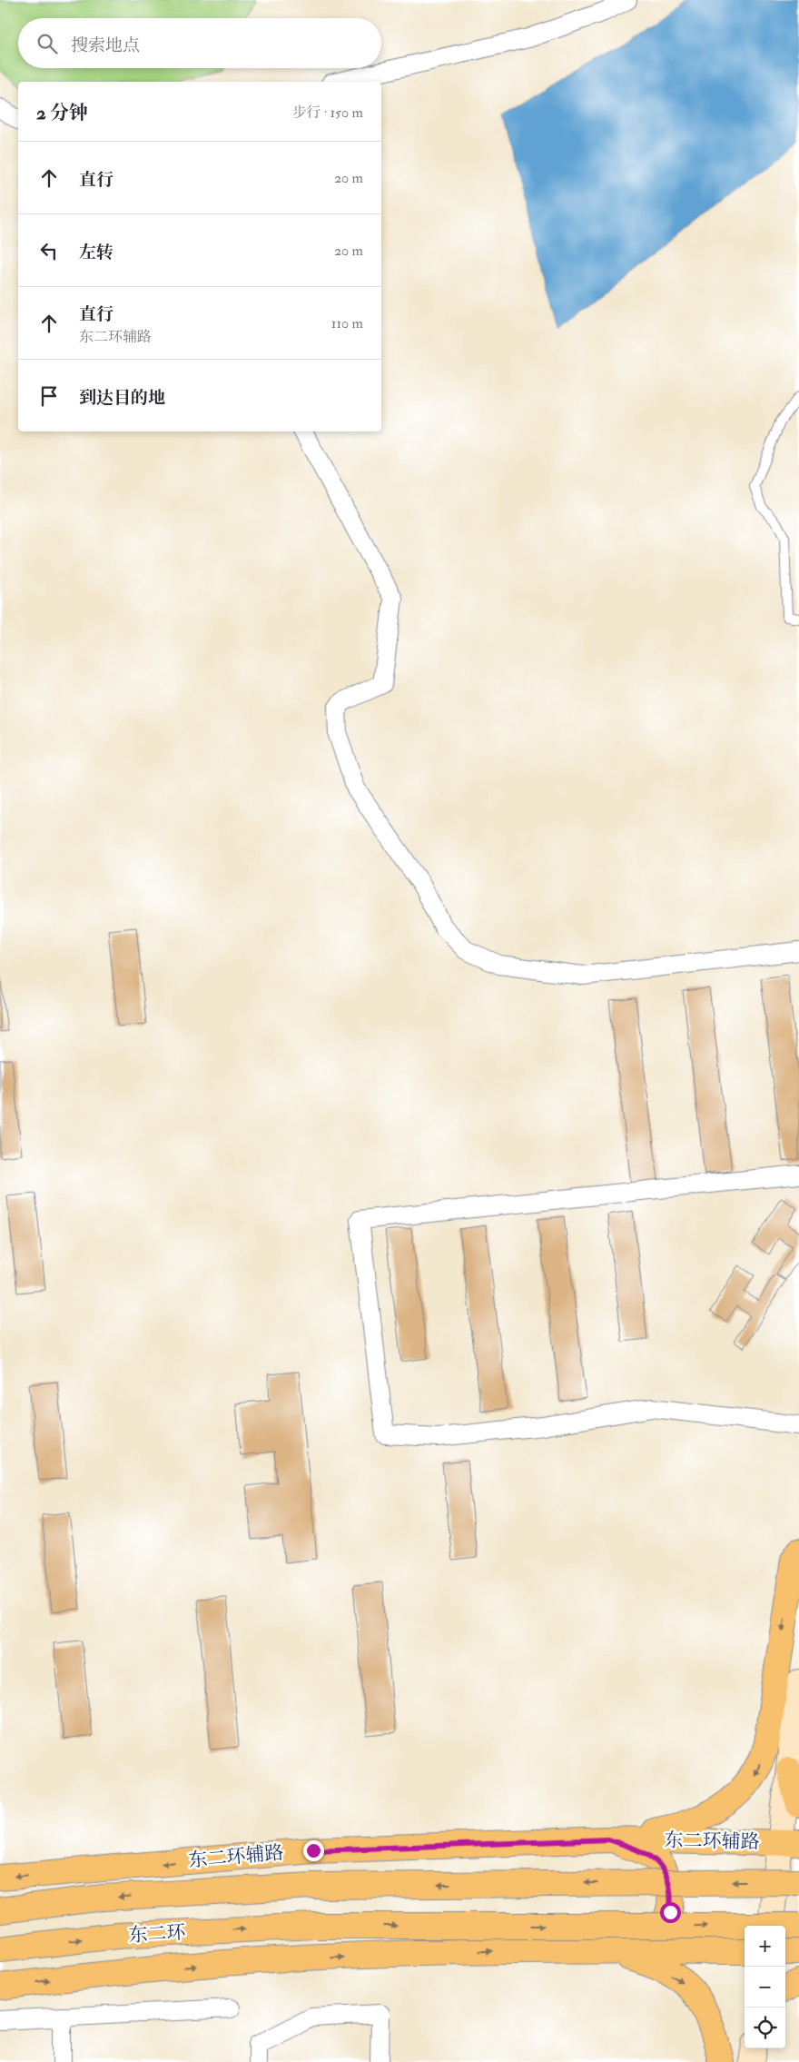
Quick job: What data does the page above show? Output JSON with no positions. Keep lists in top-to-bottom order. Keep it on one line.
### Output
{"streets":{"main road":["东二环辅路","东二环"]},"page":{"search":"搜索地点","heading":["2 分钟","步行 · 150 m"],"list":[["直行","20 m"],["左转","20 m"],["直行","东二环辅路","110 m"],"到达目的地"],"map_buttons":["+","−"]}}
